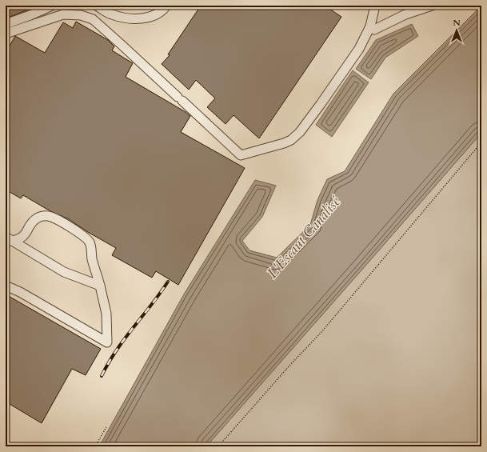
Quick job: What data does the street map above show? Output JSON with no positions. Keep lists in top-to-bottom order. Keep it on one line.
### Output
{"water":["L'Escaut Canalisé"],"north":"top"}
